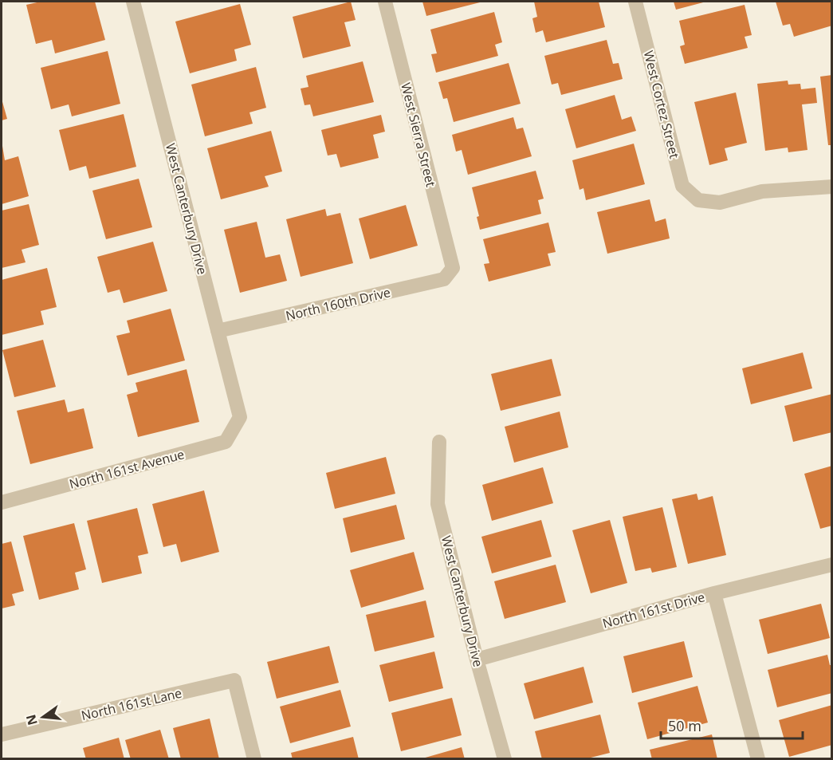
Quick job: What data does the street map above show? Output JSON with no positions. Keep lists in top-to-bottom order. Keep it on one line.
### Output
{"streets":{"street":["West Cortez Street","West Sierra Street","West Canterbury Drive","North 160th Drive","North 161st Avenue","North 161st Drive","North 161st Lane"]},"crossings":[["West Sierra Street","North 160th Drive"],["West Canterbury Drive","North 160th Drive"],["West Canterbury Drive","North 161st Avenue"],["West Canterbury Drive","North 161st Drive"]],"scale_bar":"50 m","north":"left"}
